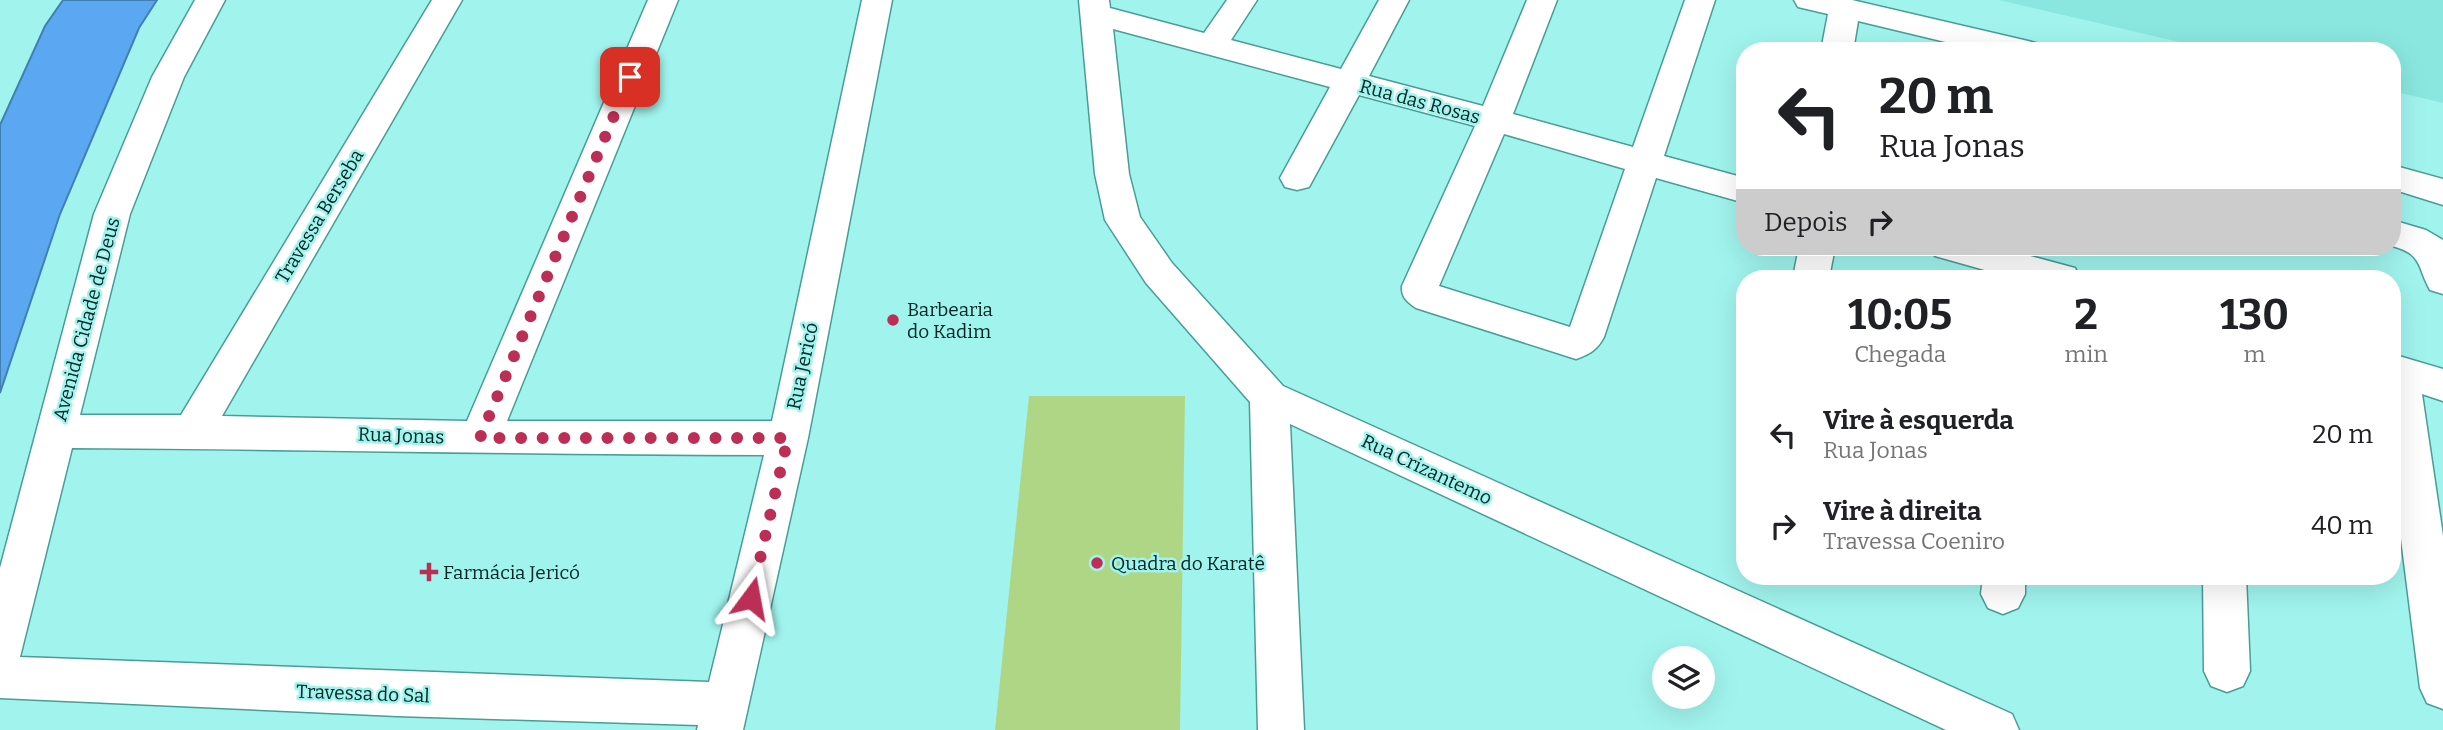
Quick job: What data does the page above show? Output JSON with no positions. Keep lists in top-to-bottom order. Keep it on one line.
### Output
{"streets":{"street":["Rua das Rosas","Travessa Berseba","Avenida Cidade de Deus","Rua Jericó","Rua Jonas","Rua Crizantemo","Travessa do Sal"]},"crossings":[["Rua das Rosas","Rua Crizantemo"],["Travessa Berseba","Rua Jonas"],["Avenida Cidade de Deus","Rua Jonas"],["Rua Jericó","Rua Jonas"],["Rua Jericó","Travessa do Sal"]],"places":{"other":["Barbearia do Kadim","Quadra do Karatê"],"health":["Farmácia Jericó"]},"page":{"turn":["20 m","Rua Jonas"],"then":"Depois","eta":["10:05","Chegada","2","min","130","m"],"list":[{"name":"Vire à esquerda","note":"Rua Jonas","value":"20 m"},{"name":"Vire à direita","note":"Travessa Coeniro","value":"40 m"}]}}
